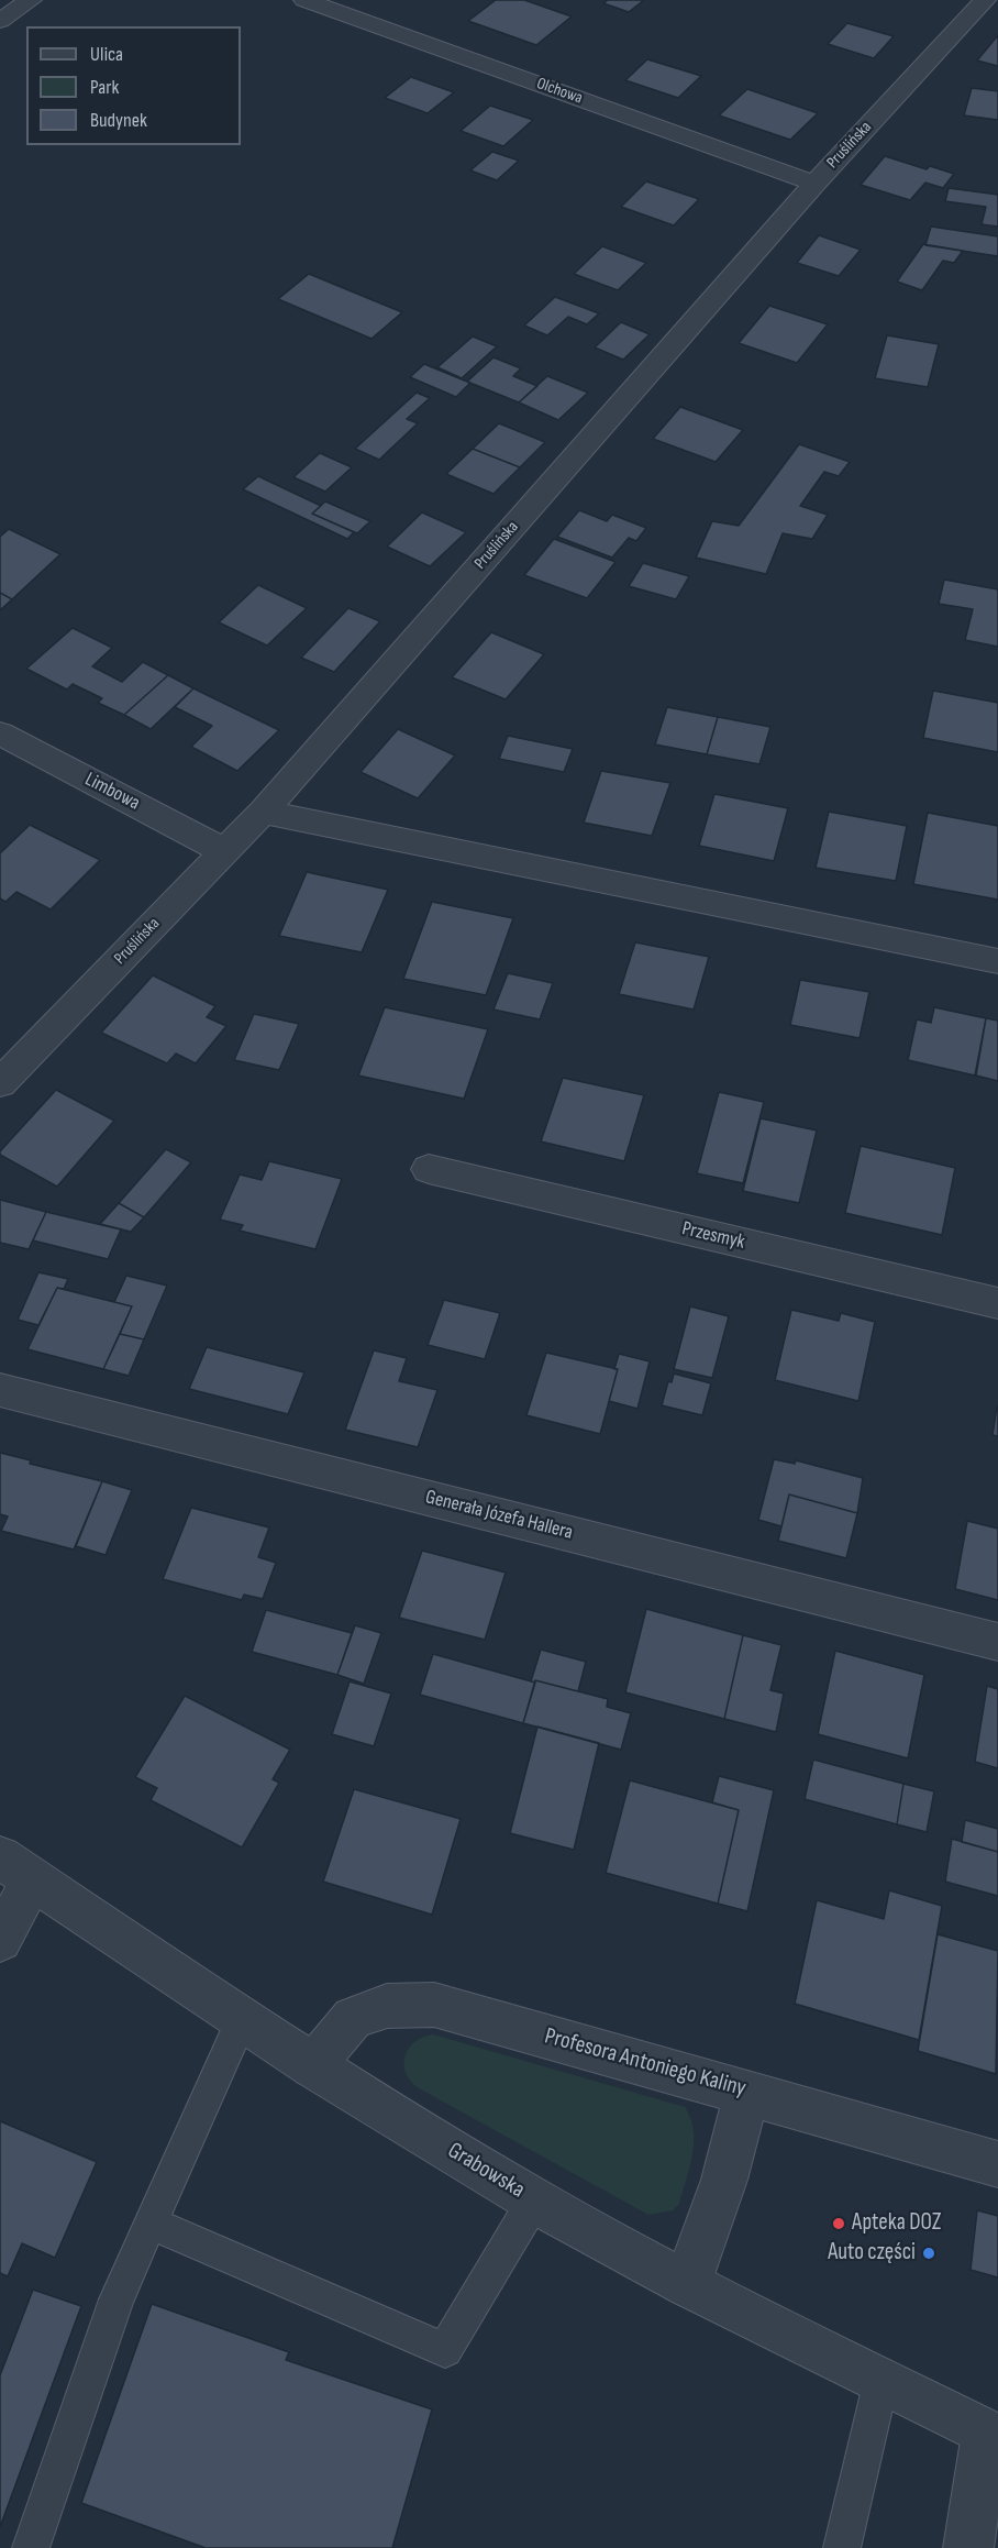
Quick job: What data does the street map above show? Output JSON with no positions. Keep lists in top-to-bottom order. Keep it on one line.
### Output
{"streets":{"street":["Olchowa","Pruślińska","Limbowa","Przesmyk","Generała Józefa Hallera","Profesora Antoniego Kaliny","Grabowska"]},"crossings":[["Olchowa","Pruślińska"],["Pruślińska","Limbowa"],["Profesora Antoniego Kaliny","Grabowska"]],"places":["Apteka DOZ","Auto części"],"legend":["Ulica","Park","Budynek"]}
